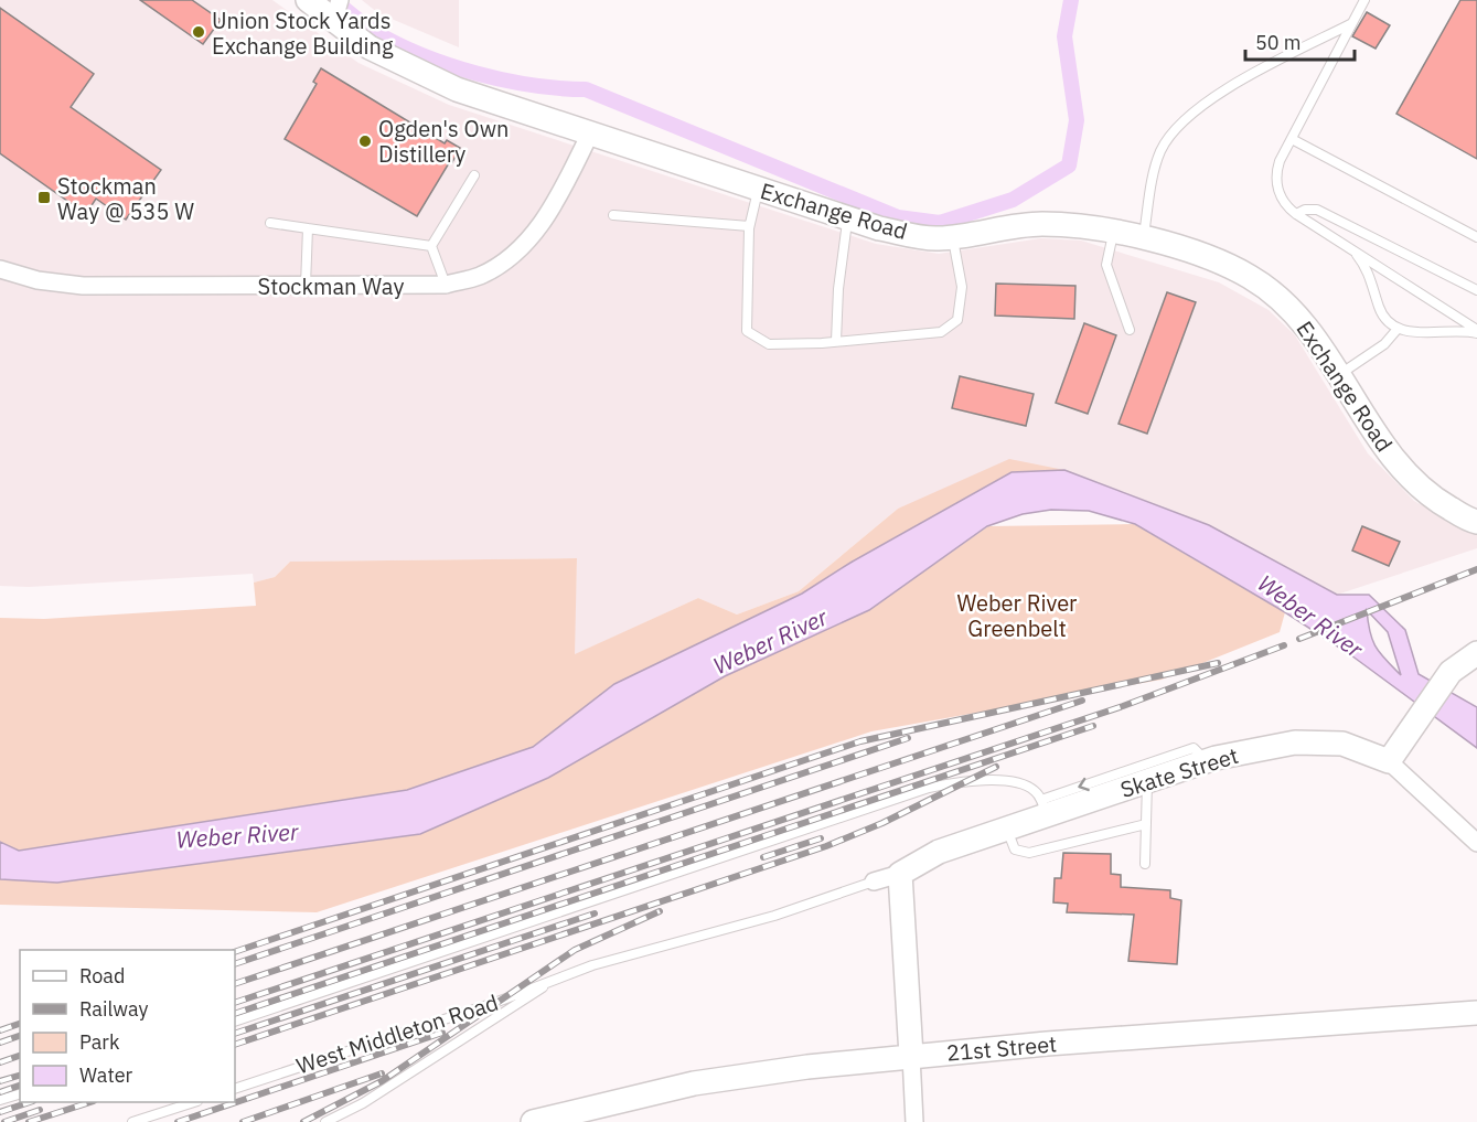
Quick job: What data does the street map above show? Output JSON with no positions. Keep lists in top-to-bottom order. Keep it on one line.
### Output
{"streets":{"street":["Exchange Road","Stockman Way","Skate Street","21st Street"],"lane":["West Middleton Road"]},"crossings":[["Exchange Road","Stockman Way"],["Skate Street","West Middleton Road"]],"water":["Weber River"],"parks":["Weber River Greenbelt"],"places":{"other":["Union Stock Yards Exchange Building","Ogden's Own Distillery"],"transit":["Stockman Way @ 535 W"]},"legend":["Road","Railway","Park","Water"],"scale_bar":"50 m"}
